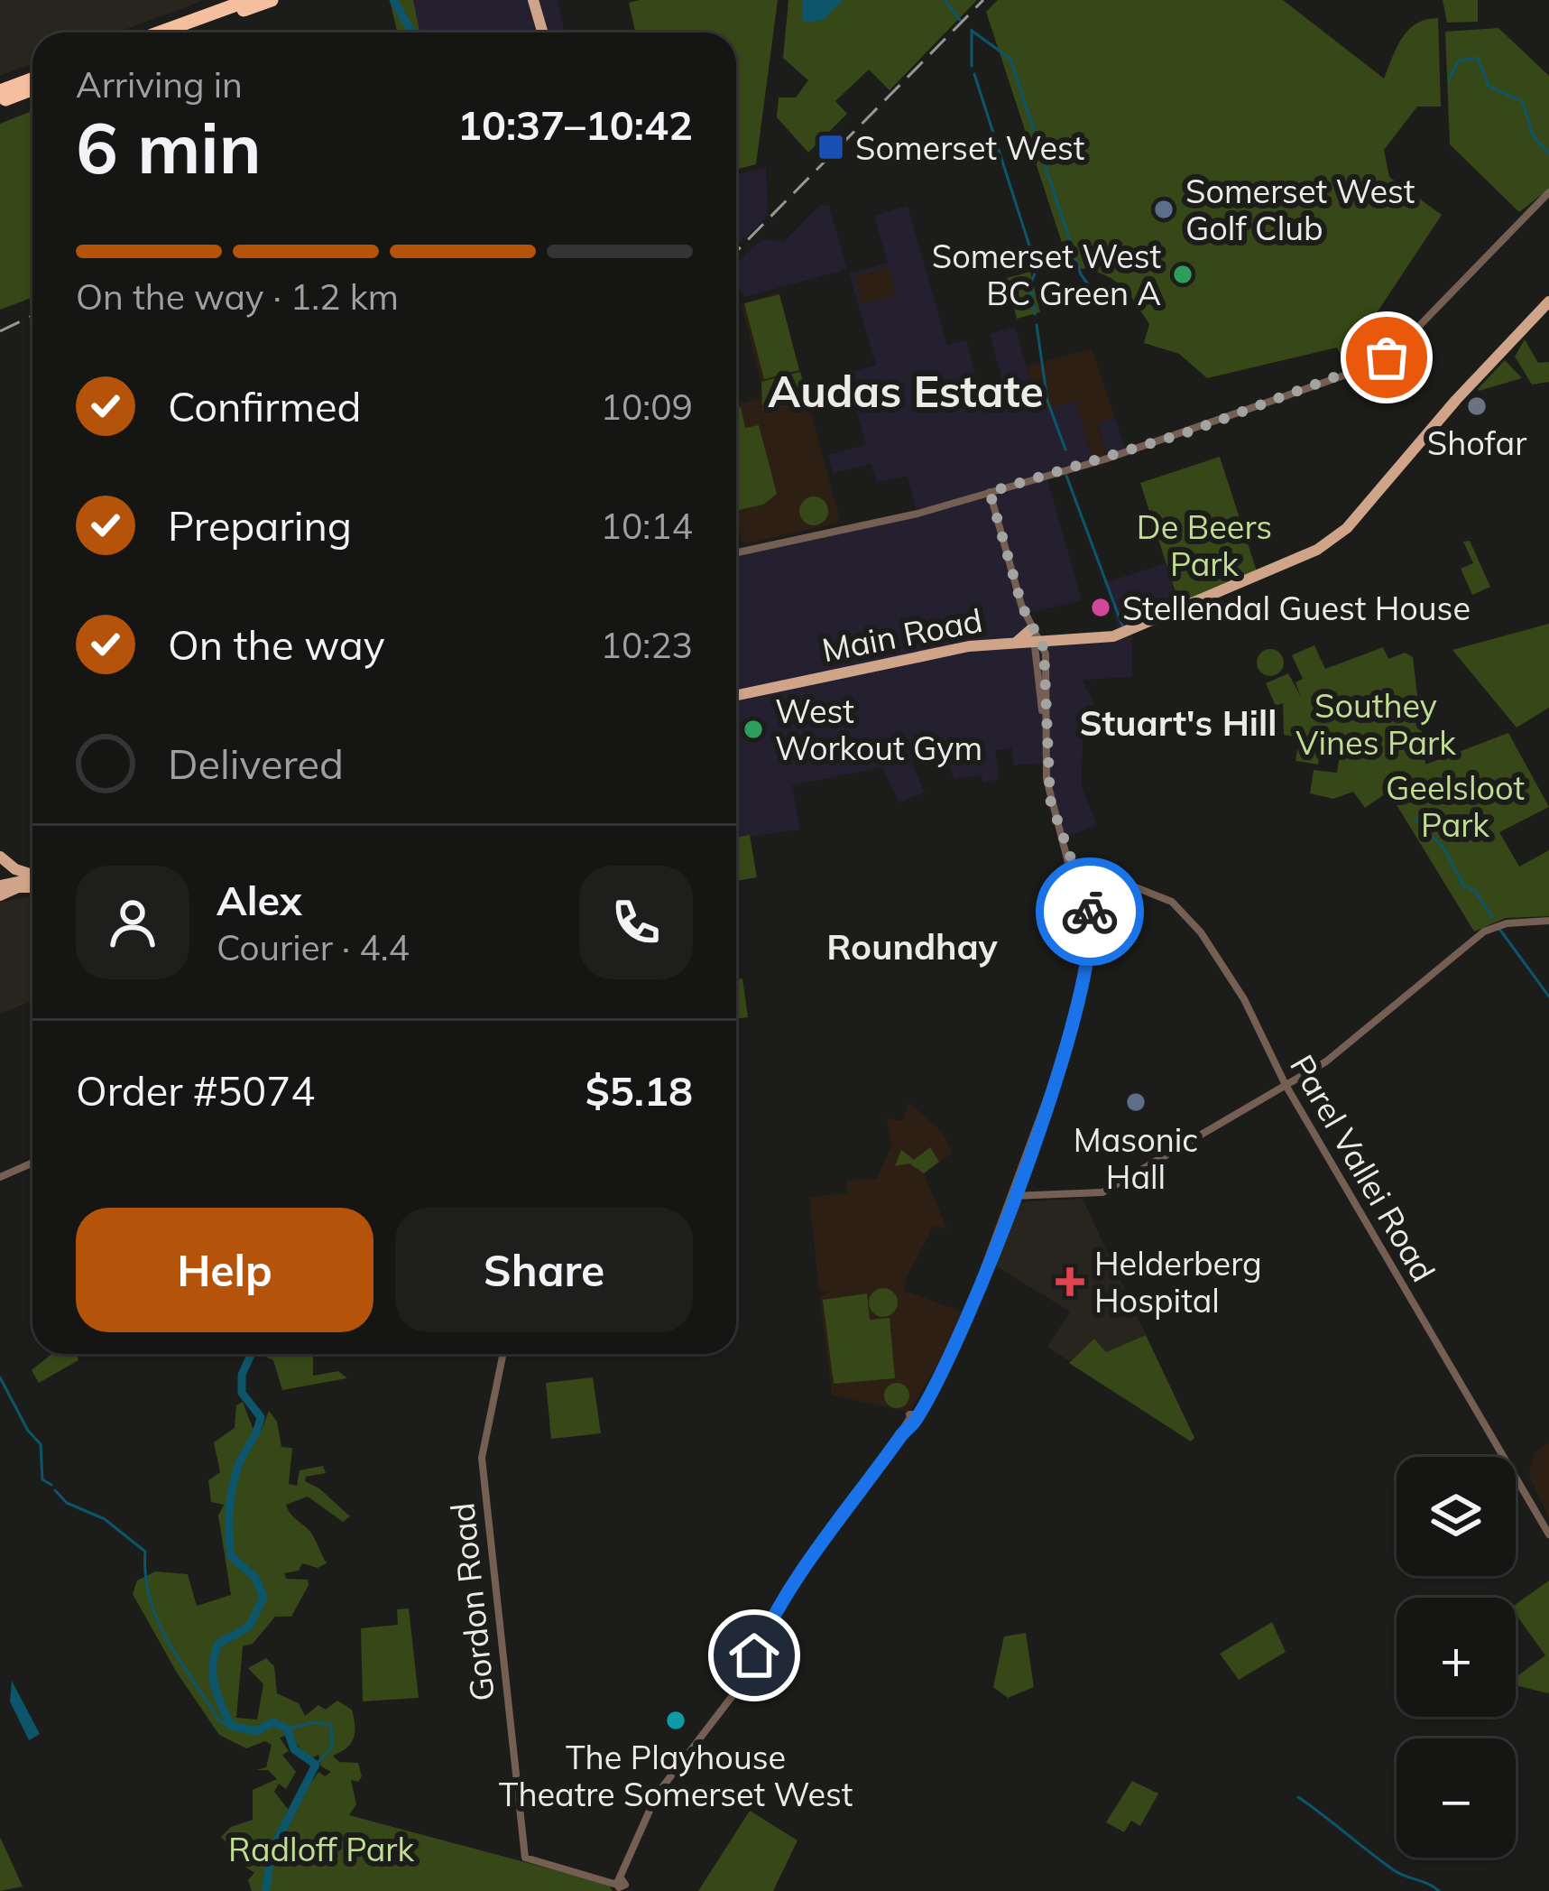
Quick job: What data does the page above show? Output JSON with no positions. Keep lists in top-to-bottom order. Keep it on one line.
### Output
{"streets":{"main road":["Main Road"],"street":["Parel Vallei Road","Gordon Road"]},"districts":["Audas Estate","Stuart's Hill","Roundhay"],"parks":["De Beers Park","Southey Vines Park","Geelsloot Park","Radloff Park"],"places":{"transit":["Somerset West"],"other":["Somerset West Golf Club","Somerset West BC Green A","Shofar","Stellendal Guest House","West Workout Gym","Masonic Hall","The Playhouse Theatre Somerset West"],"health":["Helderberg Hospital"]},"page":{"heading":["6 min","Arriving in","10:37–10:42"],"panel":["Alex","Courier · 4.4","Order #5074","$5.18"],"bar":"On the way · 1.2 km","list":[["Confirmed","10:09"],["Preparing","10:14"],["On the way","10:23"],"Delivered"],"buttons":["Help","Share"],"map_buttons":["+","−"]}}
